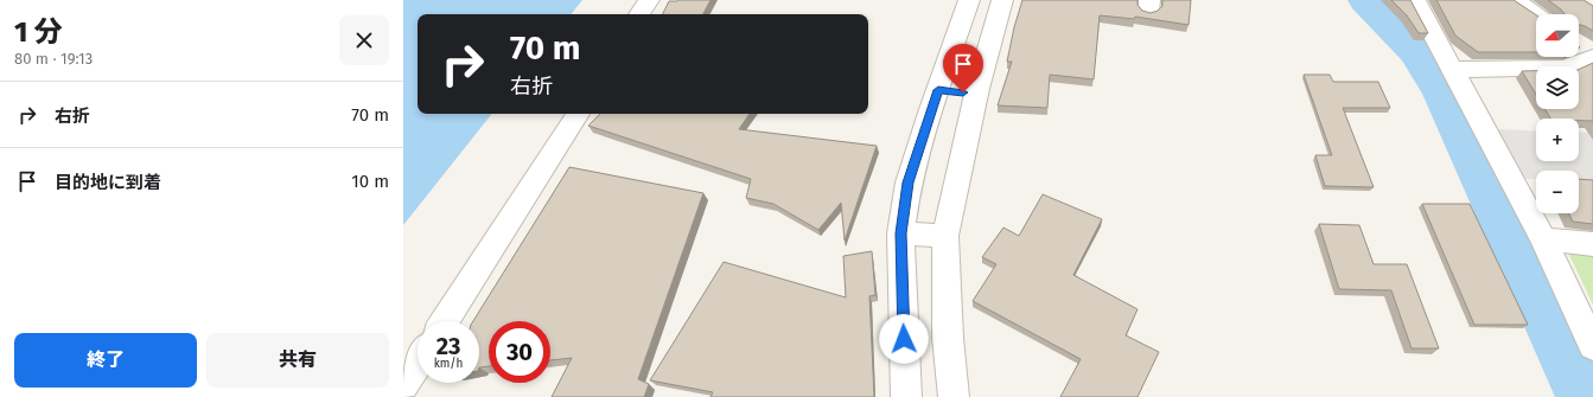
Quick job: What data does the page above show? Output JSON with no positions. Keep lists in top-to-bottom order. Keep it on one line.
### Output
{"north":"left","page":{"heading":["1 分","80 m · 19:13"],"map_buttons":["+","−"],"turn":["70 m","右折"],"list":[{"name":"右折","value":"70 m"},{"name":"目的地に到着","value":"10 m"}],"speed":"23 km/h","limit":"30","buttons":["終了","共有"]}}
